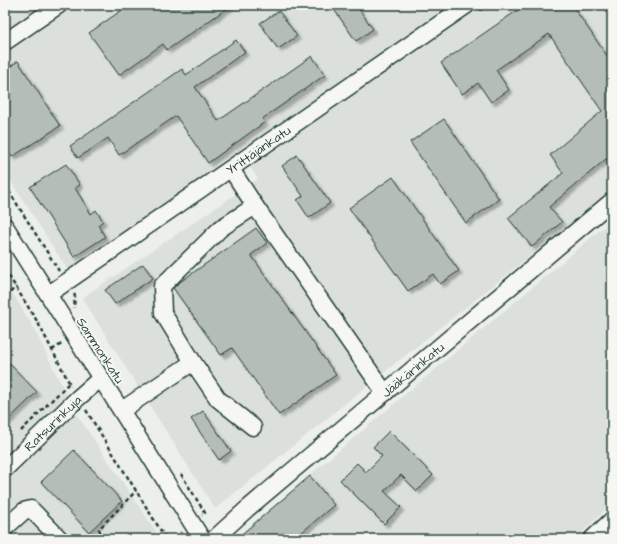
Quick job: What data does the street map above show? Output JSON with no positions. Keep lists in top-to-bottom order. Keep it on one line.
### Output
{"streets":{"street":["Yrittäjänkatu","Sammonkatu","Jääkärinkatu","Ratsurinkuja"]},"crossings":[["Yrittäjänkatu","Sammonkatu"],["Sammonkatu","Ratsurinkuja"]]}
